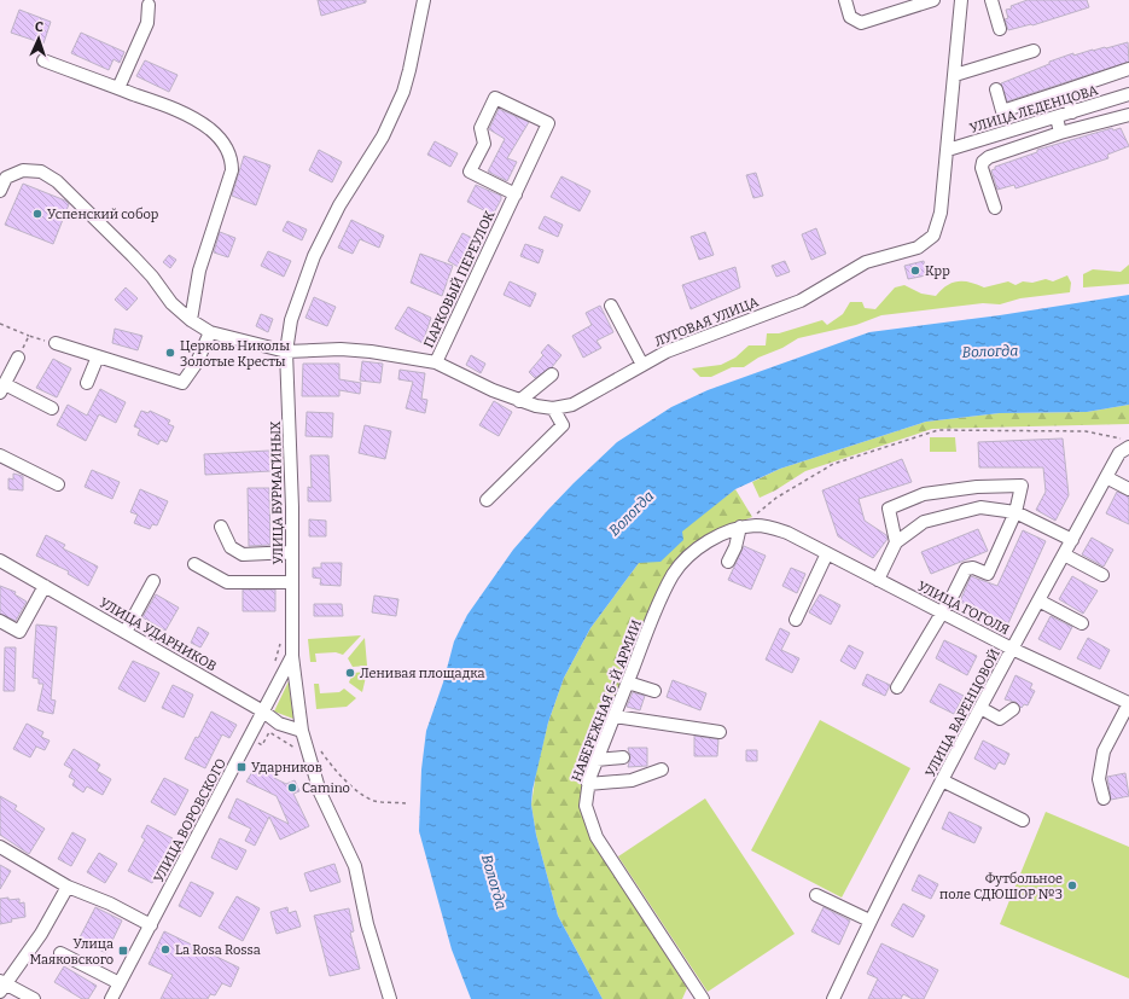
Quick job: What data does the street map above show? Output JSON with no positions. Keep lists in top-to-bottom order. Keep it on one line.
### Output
{"streets":{"street":["УЛИЦА ЛЕДЕНЦОВА","ПАРКОВЫЙ ПЕРЕУЛОК","ЛУГОВАЯ УЛИЦА","УЛИЦА БУРМАГИНЫХ","УЛИЦА ГОГОЛЯ","УЛИЦА УДАРНИКОВ","НАБЕРЕЖНАЯ 6-Й АРМИИ","УЛИЦА ВАРЕНЦОВОЙ","УЛИЦА ВОРОВСКОГО"]},"crossings":[["УЛИЦА ЛЕДЕНЦОВА","ЛУГОВАЯ УЛИЦА"],["ПАРКОВЫЙ ПЕРЕУЛОК","ЛУГОВАЯ УЛИЦА"],["ПАРКОВЫЙ ПЕРЕУЛОК","УЛИЦА БУРМАГИНЫХ"],["УЛИЦА БУРМАГИНЫХ","УЛИЦА УДАРНИКОВ"],["УЛИЦА БУРМАГИНЫХ","УЛИЦА ВОРОВСКОГО"],["УЛИЦА ГОГОЛЯ","НАБЕРЕЖНАЯ 6-Й АРМИИ"],["УЛИЦА ГОГОЛЯ","УЛИЦА ВАРЕНЦОВОЙ"],["УЛИЦА УДАРНИКОВ","УЛИЦА ВОРОВСКОГО"]],"water":["Вологда"],"places":{"other":["Успенский собор","Kpp","Церковь Николы Золотые Кресты","Ленивая площадка","Camino","Футбольное поле СДЮШОР №3","La Rosa Rossa"],"transit":["Ударников","Улица Маяковского"]},"north":"top"}
